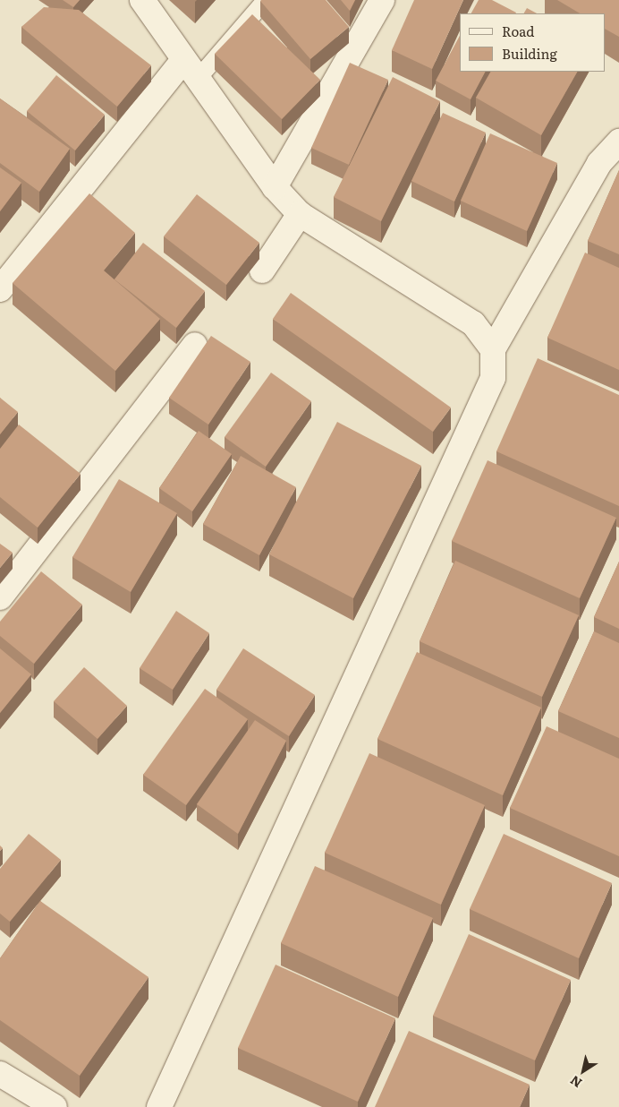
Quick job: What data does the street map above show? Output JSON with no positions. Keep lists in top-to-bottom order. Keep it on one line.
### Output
{"legend":["Road","Building"],"north":"bottom left"}
